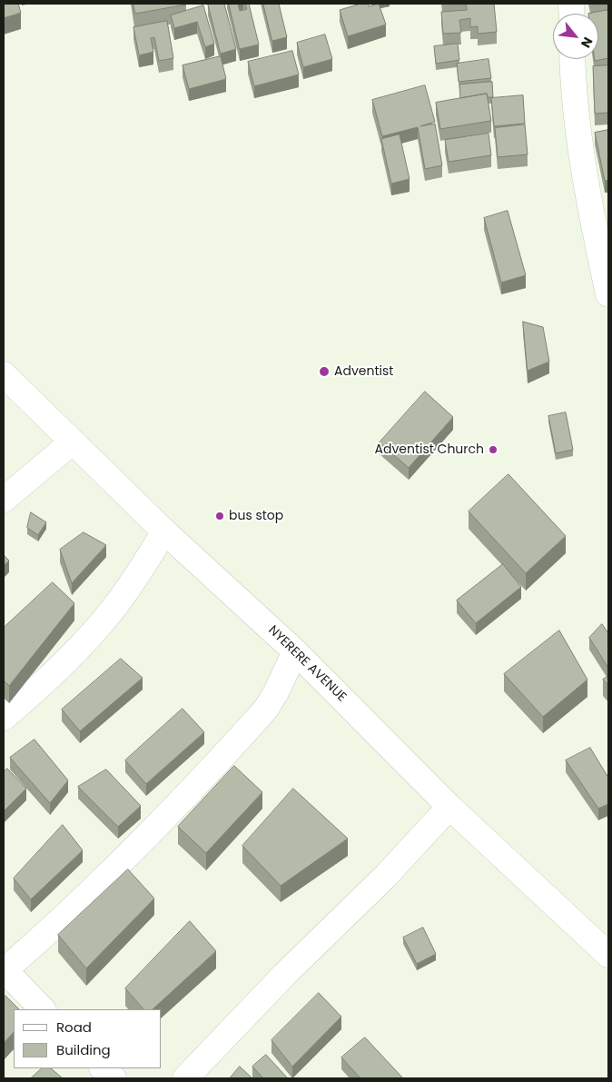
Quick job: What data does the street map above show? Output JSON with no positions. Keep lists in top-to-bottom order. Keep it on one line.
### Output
{"streets":{"street":["NYERERE AVENUE"]},"places":["Adventist","Adventist Church","bus stop"],"legend":["Road","Building"],"north":"bottom right"}
